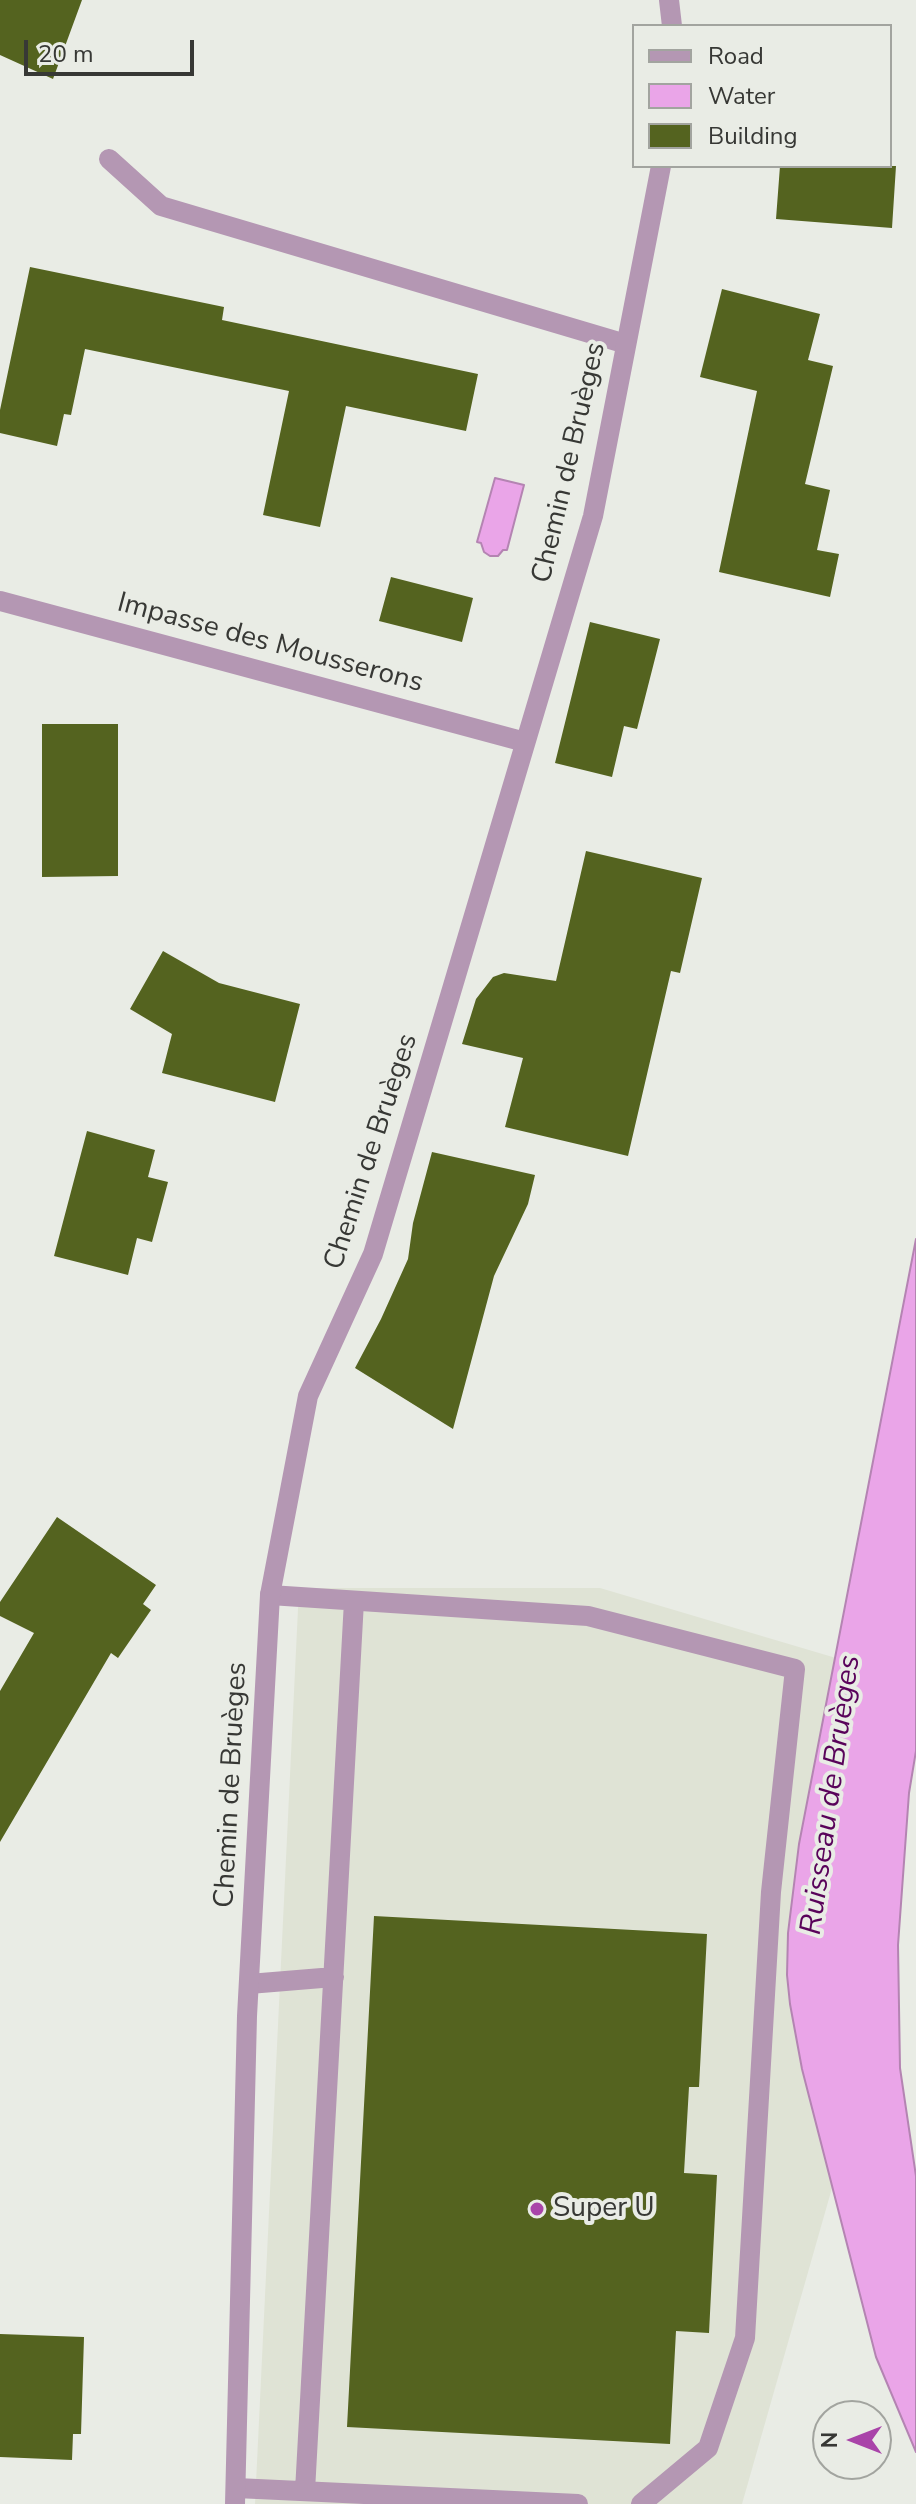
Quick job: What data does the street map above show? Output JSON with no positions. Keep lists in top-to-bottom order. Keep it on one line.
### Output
{"streets":{"street":["Chemin de Bruèges","Impasse des Mousserons"]},"crossings":[["Chemin de Bruèges","Impasse des Mousserons"]],"water":["Ruisseau de Bruèges"],"places":["Super U"],"legend":["Road","Water","Building"],"scale_bar":"20 m","north":"left"}
